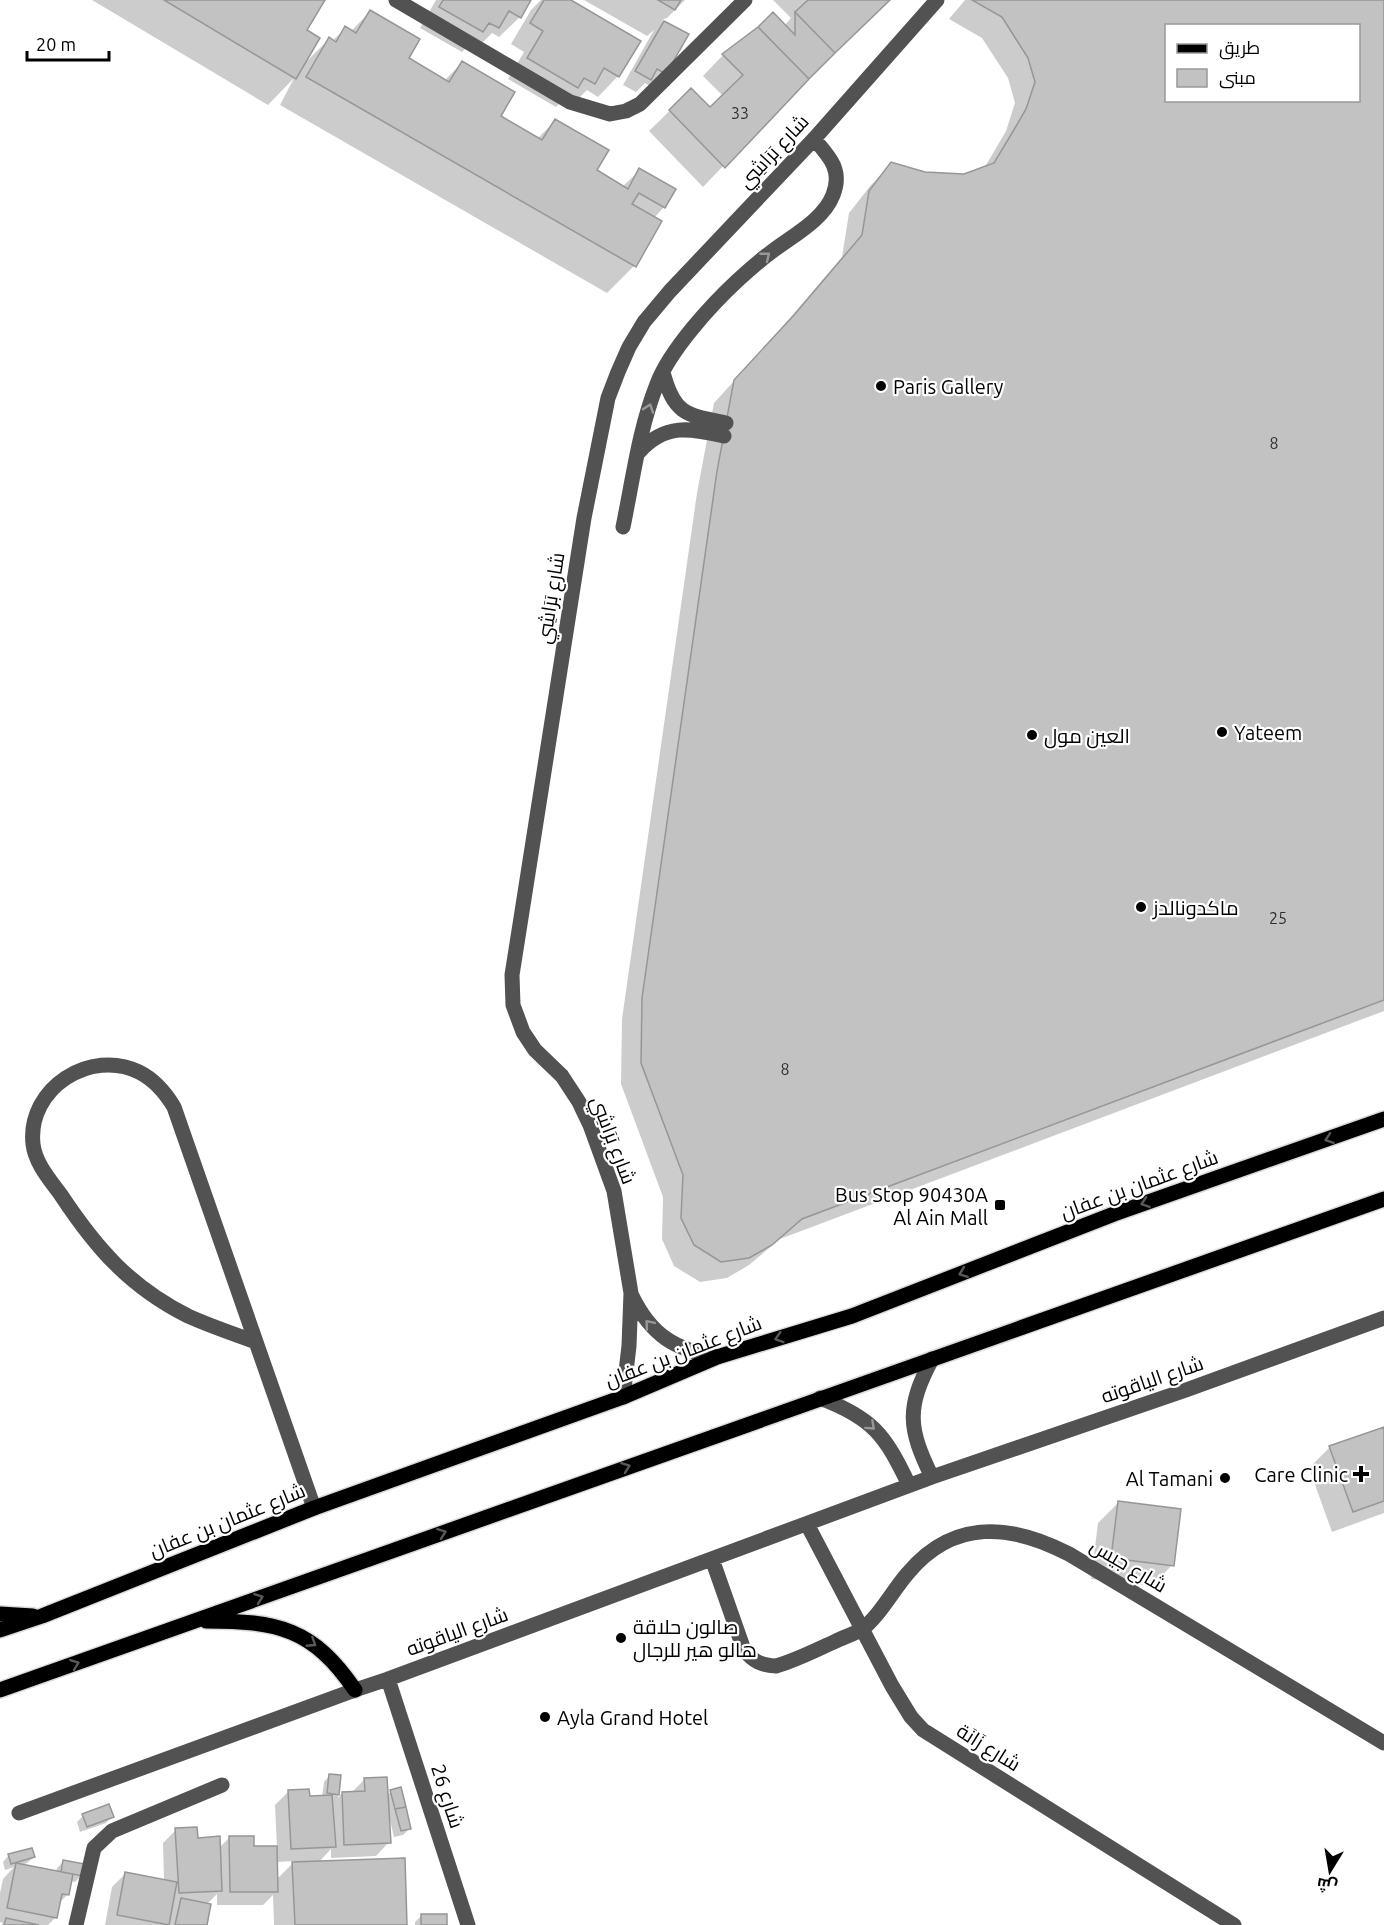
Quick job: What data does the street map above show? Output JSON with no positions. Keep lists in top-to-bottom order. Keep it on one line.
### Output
{"streets":{"main road":["شارع عثمان بن عفان"],"street":["شارع بَرَاشِي","شارع الياقوته","شارع جيس","شارع زَانَة","شارع 26"]},"crossings":[["شارع بَرَاشِي","شارع عثمان بن عفان"],["شارع الياقوته","شارع زَانَة"],["شارع الياقوته","شارع 26"],["شارع جيس","شارع زَانَة"]],"places":{"other":["Paris Gallery","Yateem","العين مول","ماكدونالدز","Al Tamani","صالون حلاقة هالو هير للرجال","Ayla Grand Hotel"],"transit":["Bus Stop 90430A Al Ain Mall"],"health":["Care Clinic"]},"house_numbers":["33","8","25","8"],"legend":["طريق","مبنى"],"scale_bar":"20 m","north":"bottom"}
